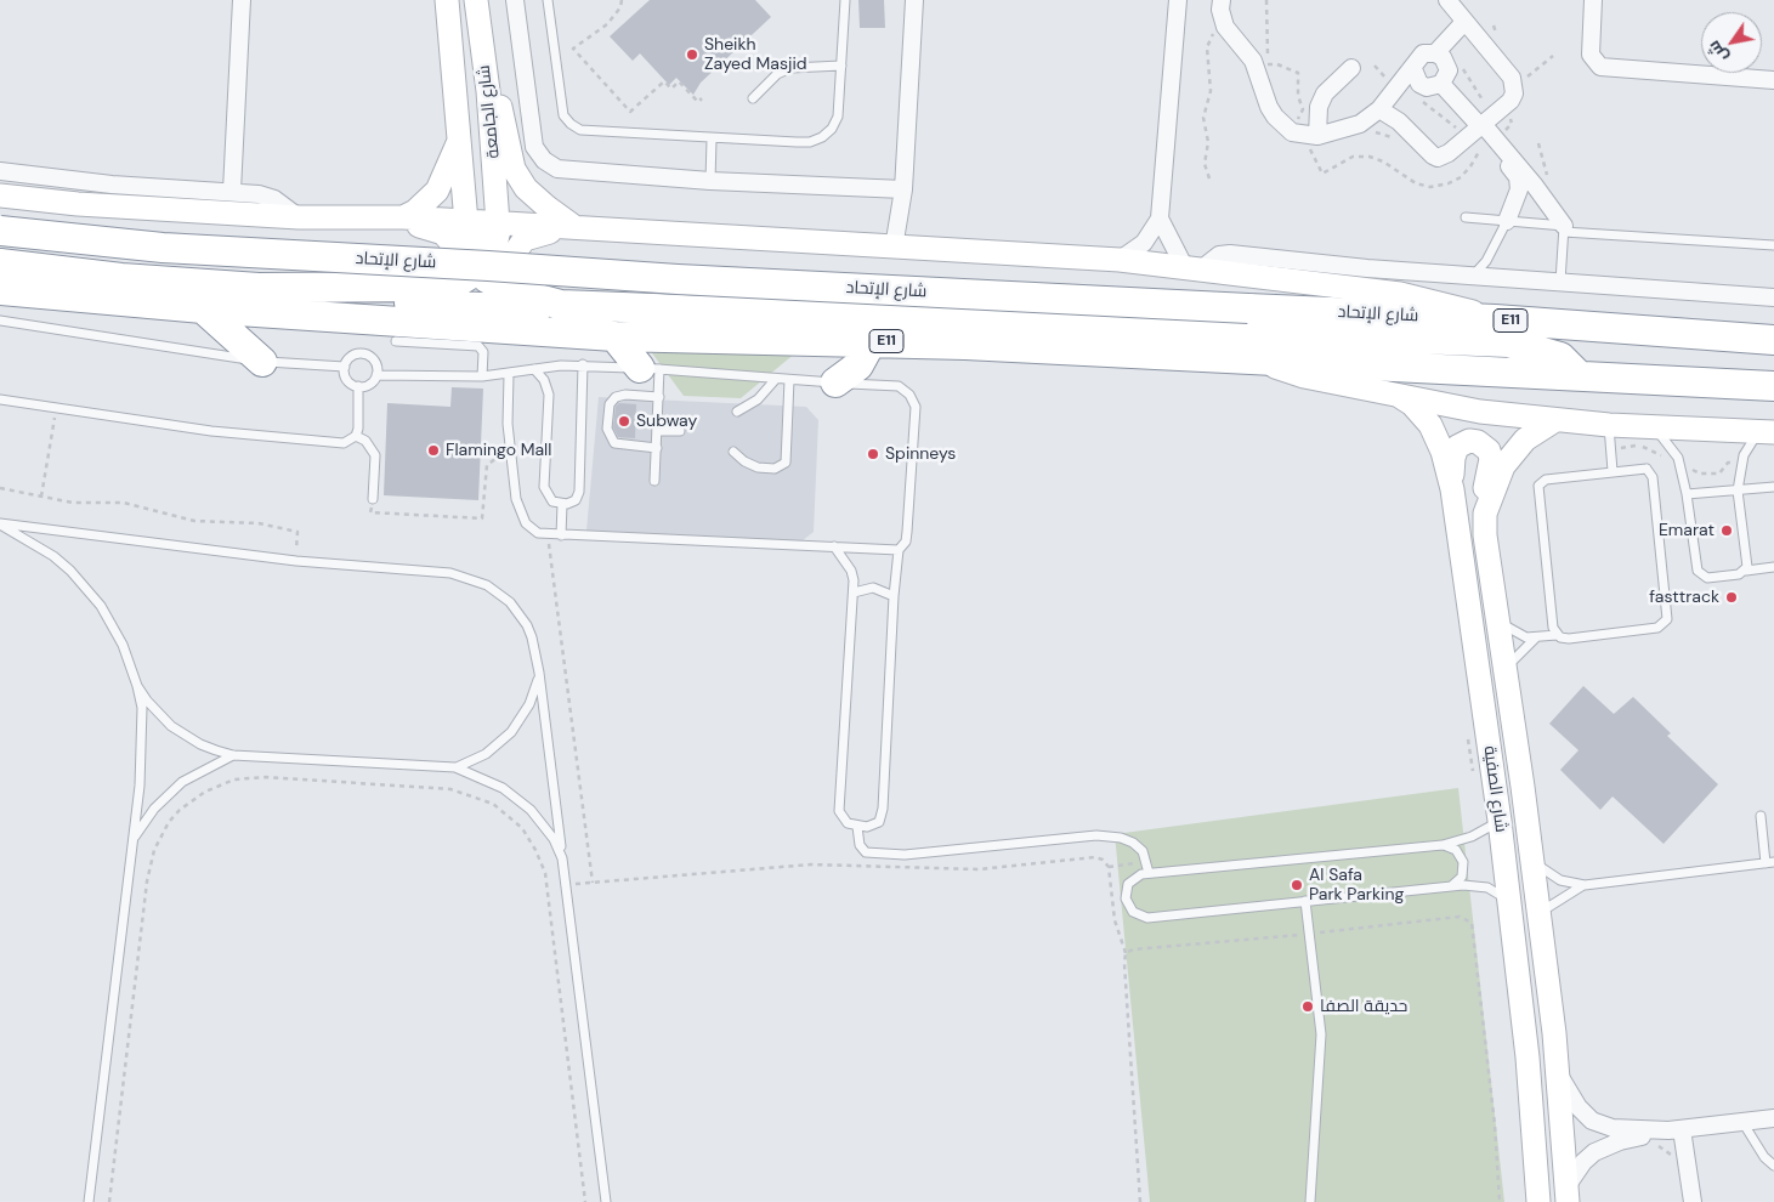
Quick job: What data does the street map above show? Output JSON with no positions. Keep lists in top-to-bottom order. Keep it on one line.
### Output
{"streets":{"highway":["شارع الإتحاد","E11"],"main road":["شارع الجامعة","شارع الصفية"]},"places":["Sheikh Zayed Masjid","Subway","Flamingo Mall","Spinneys","Emarat","fasttrack","Al Safa Park Parking","حديقة الصفا"],"north":"bottom left"}
